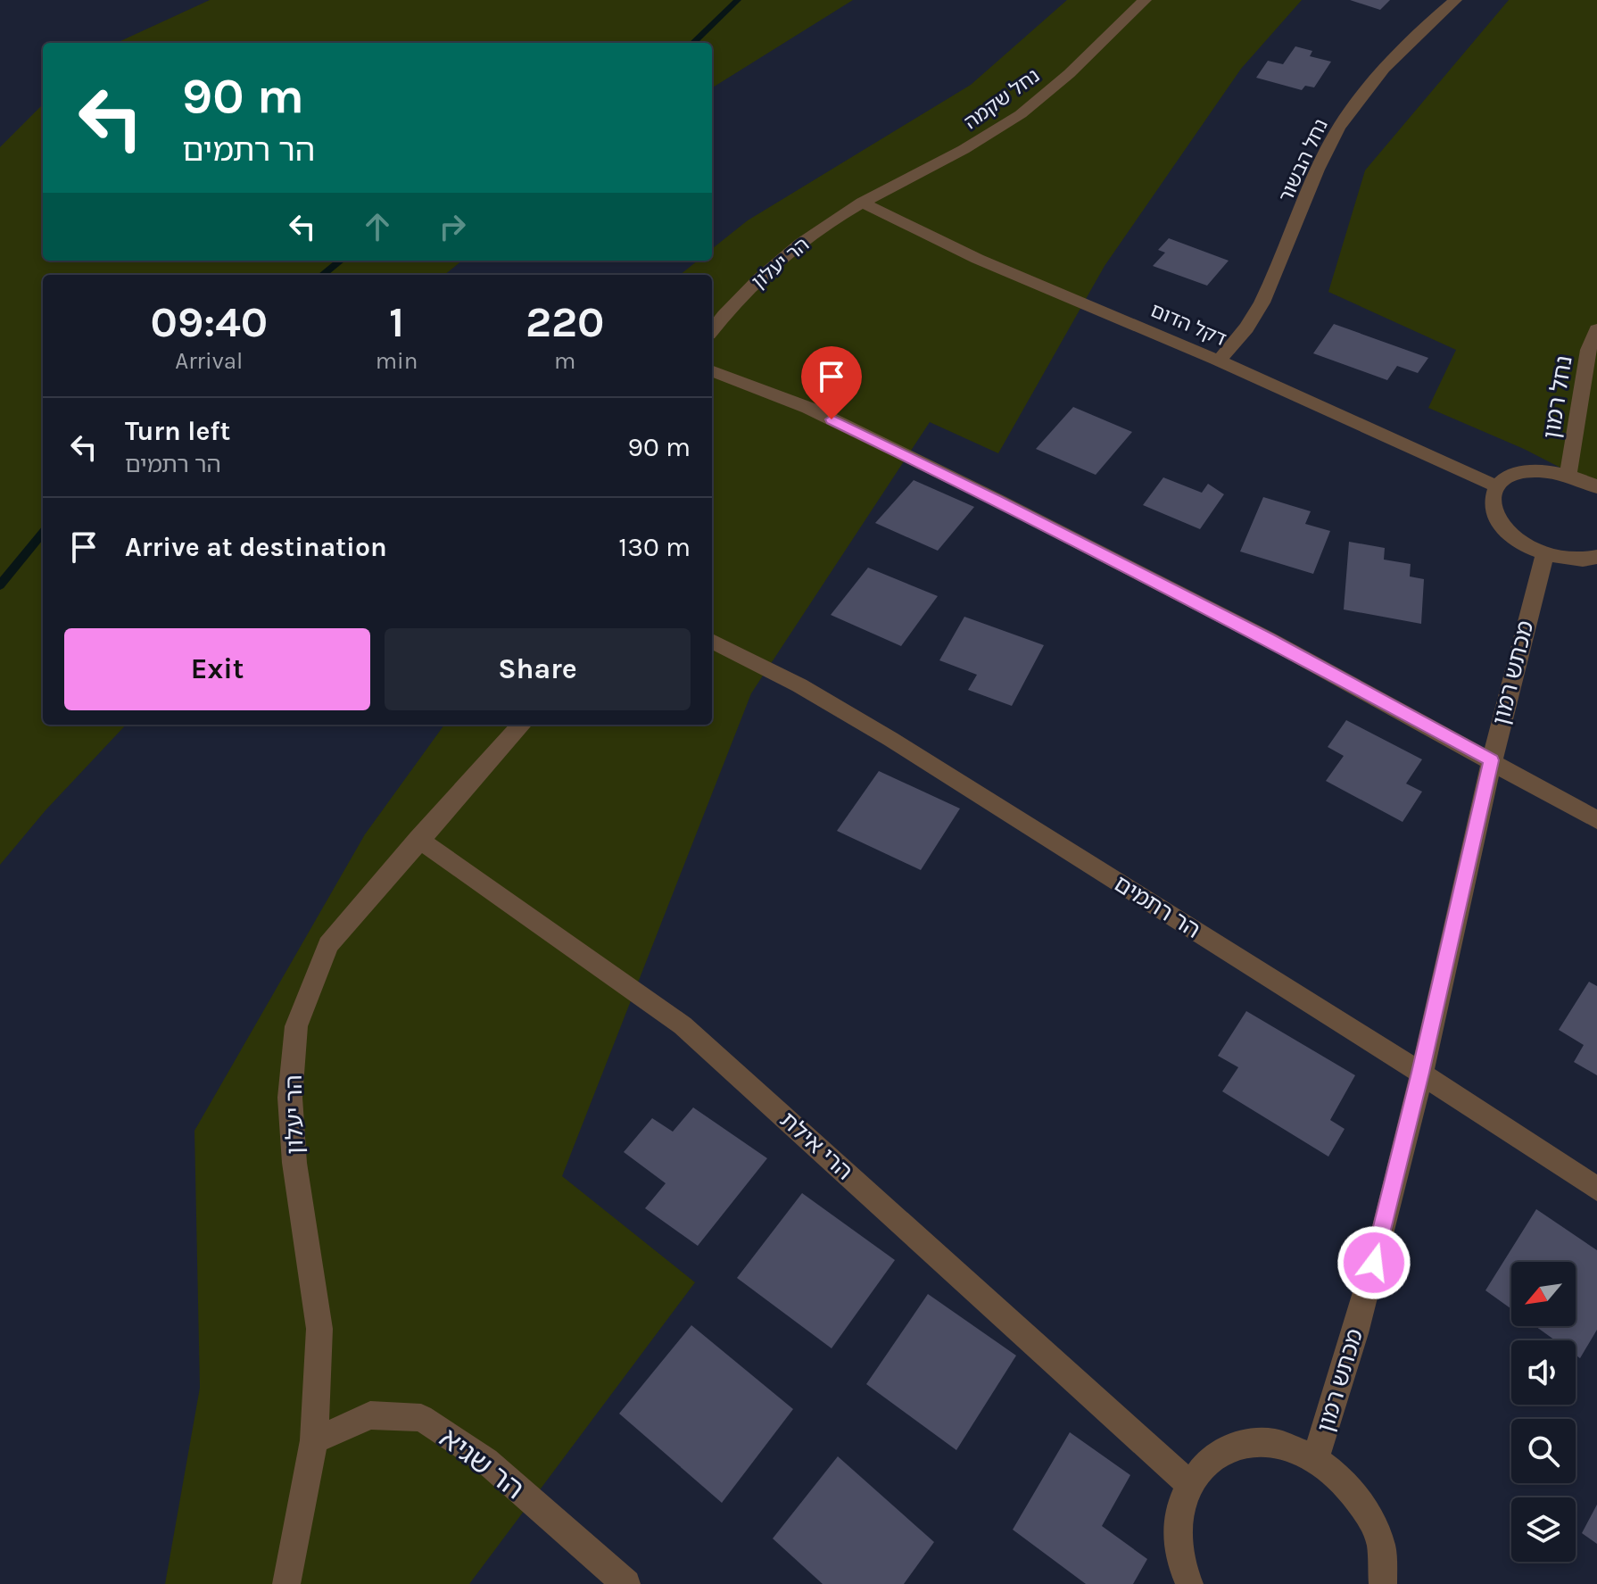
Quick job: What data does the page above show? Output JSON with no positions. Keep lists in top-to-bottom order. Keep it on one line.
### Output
{"streets":{"street":["נחל שקמה","נחל הבשור","הר יעלון","דקל הדום","נחל רמון","מכתש רמון","הר רתמים","הרי אילת","הר שגיא"]},"crossings":[["נחל שקמה","הר יעלון"],["נחל שקמה","דקל הדום"],["נחל הבשור","דקל הדום"],["הר יעלון","דקל הדום"],["הר יעלון","הרי אילת"],["הר יעלון","הר שגיא"],["מכתש רמון","הר רתמים"]],"north":"bottom left","page":{"turn":["90 m","הר רתמים"],"eta":["09:40","Arrival","1","min","220","m"],"list":[{"name":"Turn left","note":"הר רתמים","value":"90 m"},{"name":"Arrive at destination","value":"130 m"}],"buttons":["Exit","Share"]}}
